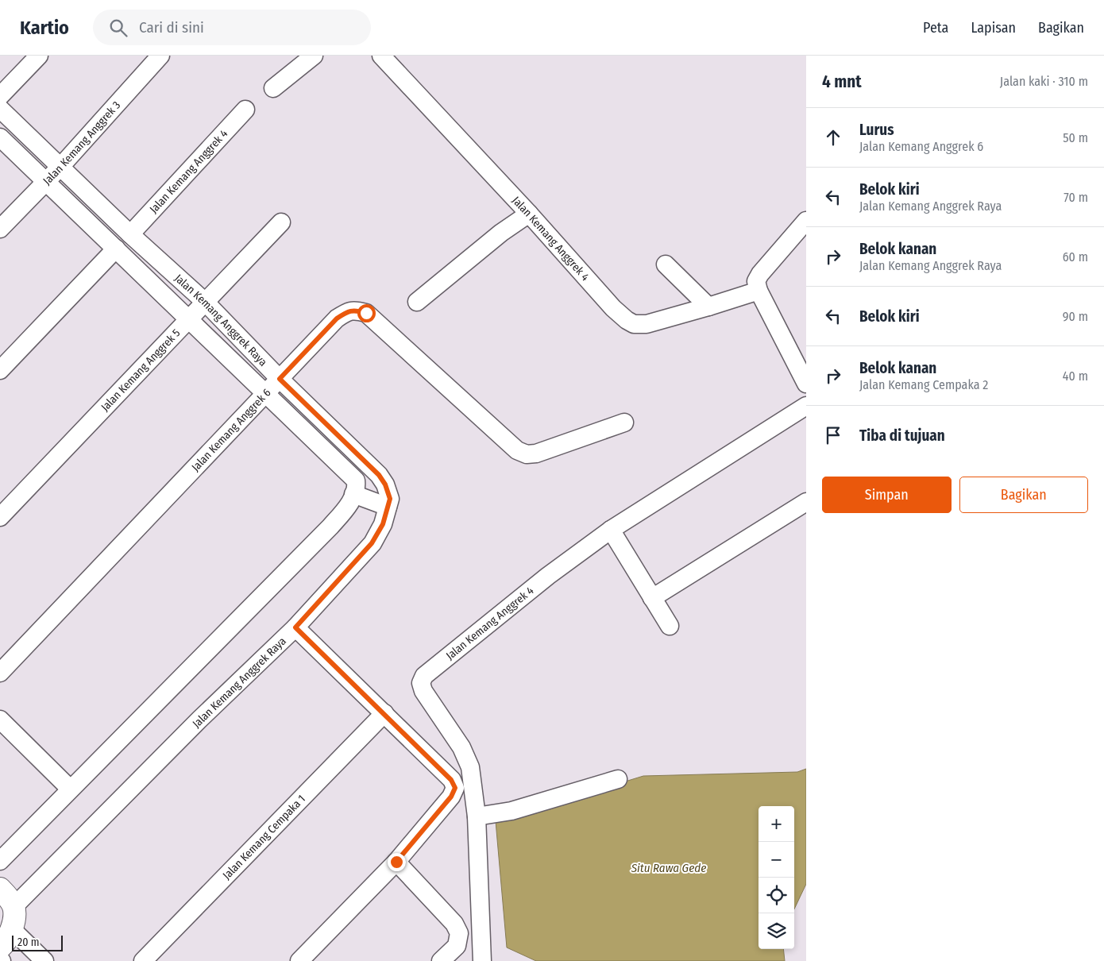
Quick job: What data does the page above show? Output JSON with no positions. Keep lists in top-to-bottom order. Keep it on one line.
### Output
{"streets":{"street":["Jalan Kemang Anggrek 3","Jalan Kemang Anggrek 4","Jalan Kemang Anggrek Raya","Jalan Kemang Anggrek 5","Jalan Kemang Anggrek 6","Jalan Kemang Cempaka 1"]},"crossings":[["Jalan Kemang Anggrek 3","Jalan Kemang Anggrek Raya"],["Jalan Kemang Anggrek 4","Jalan Kemang Anggrek Raya"],["Jalan Kemang Anggrek Raya","Jalan Kemang Anggrek 5"],["Jalan Kemang Anggrek Raya","Jalan Kemang Anggrek 6"]],"water":["Situ Rawa Gede"],"scale_bar":"20 m","page":{"header":"Kartio","search":"Cari di sini","nav":["Peta","Lapisan","Bagikan"],"heading":["4 mnt","Jalan kaki · 310 m"],"list":[["Lurus","Jalan Kemang Anggrek 6","50 m"],["Belok kiri","Jalan Kemang Anggrek Raya","70 m"],["Belok kanan","Jalan Kemang Anggrek Raya","60 m"],["Belok kiri","90 m"],["Belok kanan","Jalan Kemang Cempaka 2","40 m"],"Tiba di tujuan"],"buttons":["Simpan","Bagikan"],"map_buttons":["+","−"],"scale":"20 m"}}
